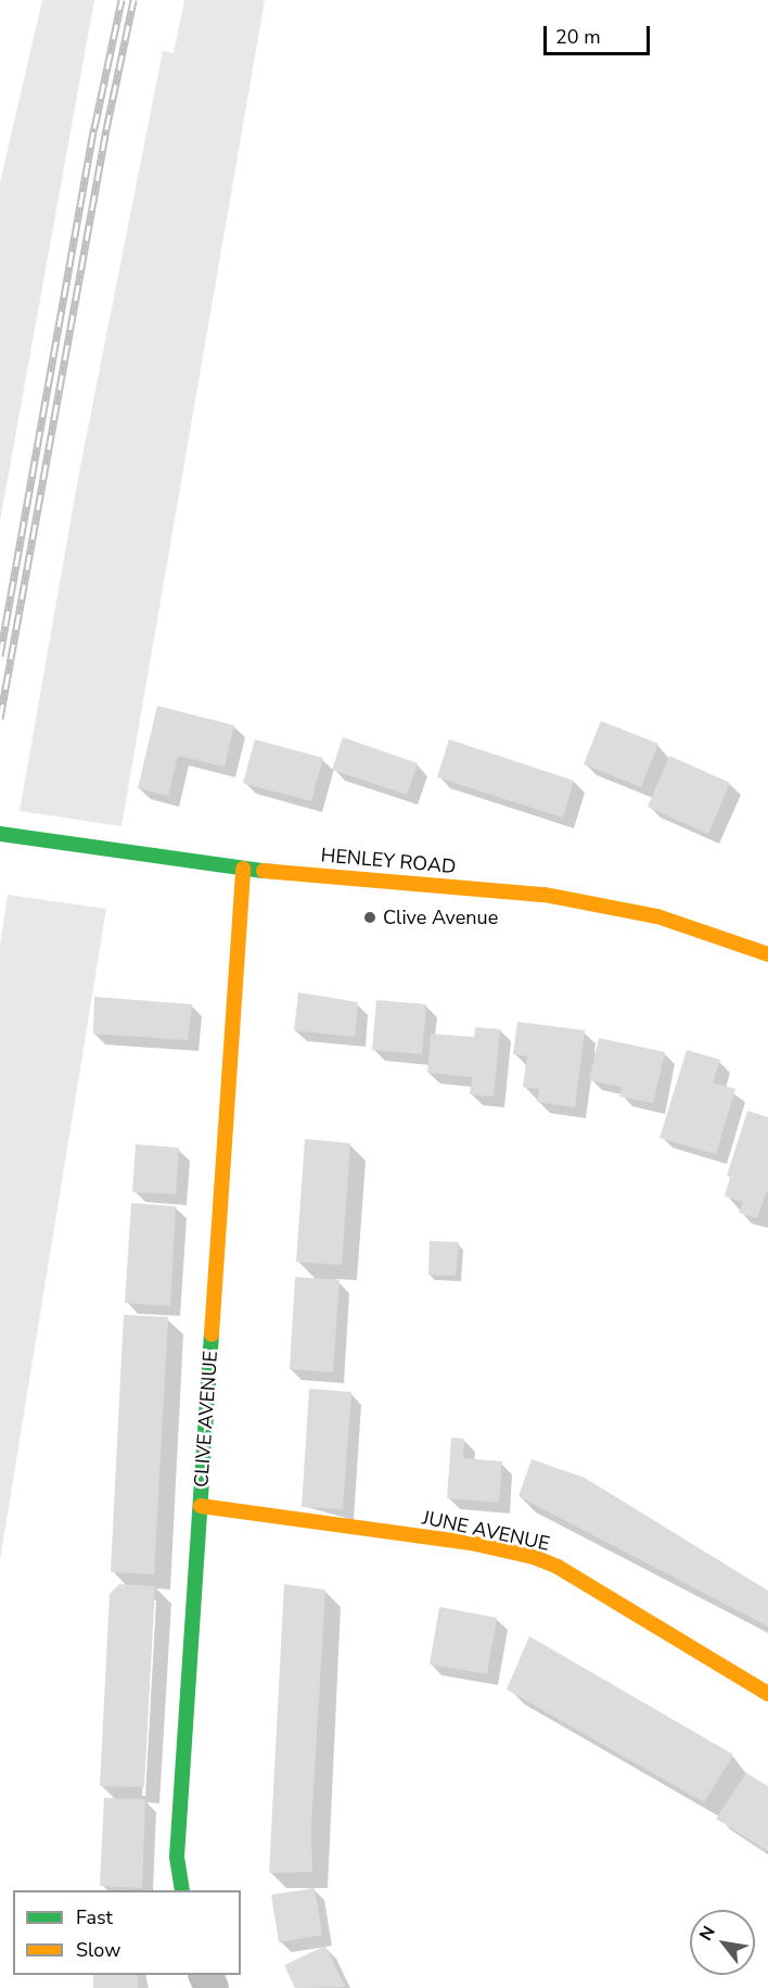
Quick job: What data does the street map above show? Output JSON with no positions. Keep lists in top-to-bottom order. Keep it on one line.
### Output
{"streets":{"street":["HENLEY ROAD","CLIVE AVENUE","JUNE AVENUE"]},"crossings":[["HENLEY ROAD","CLIVE AVENUE"],["CLIVE AVENUE","JUNE AVENUE"]],"places":["Clive Avenue"],"legend":["Fast","Slow"],"scale_bar":"20 m","north":"top left"}
